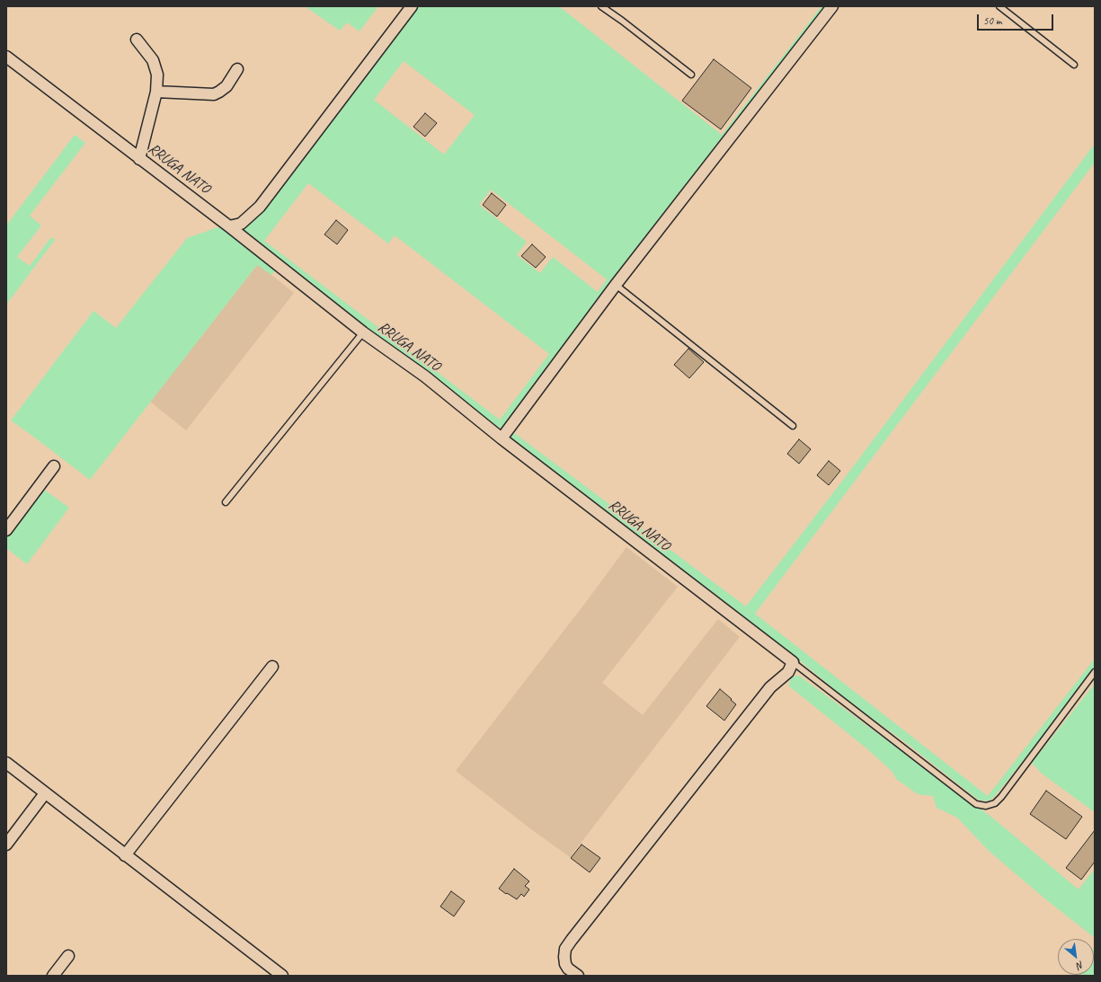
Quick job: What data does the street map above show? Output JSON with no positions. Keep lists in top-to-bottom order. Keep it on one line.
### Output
{"streets":{"street":["RRUGA NATO"]},"scale_bar":"50 m","north":"bottom right"}
